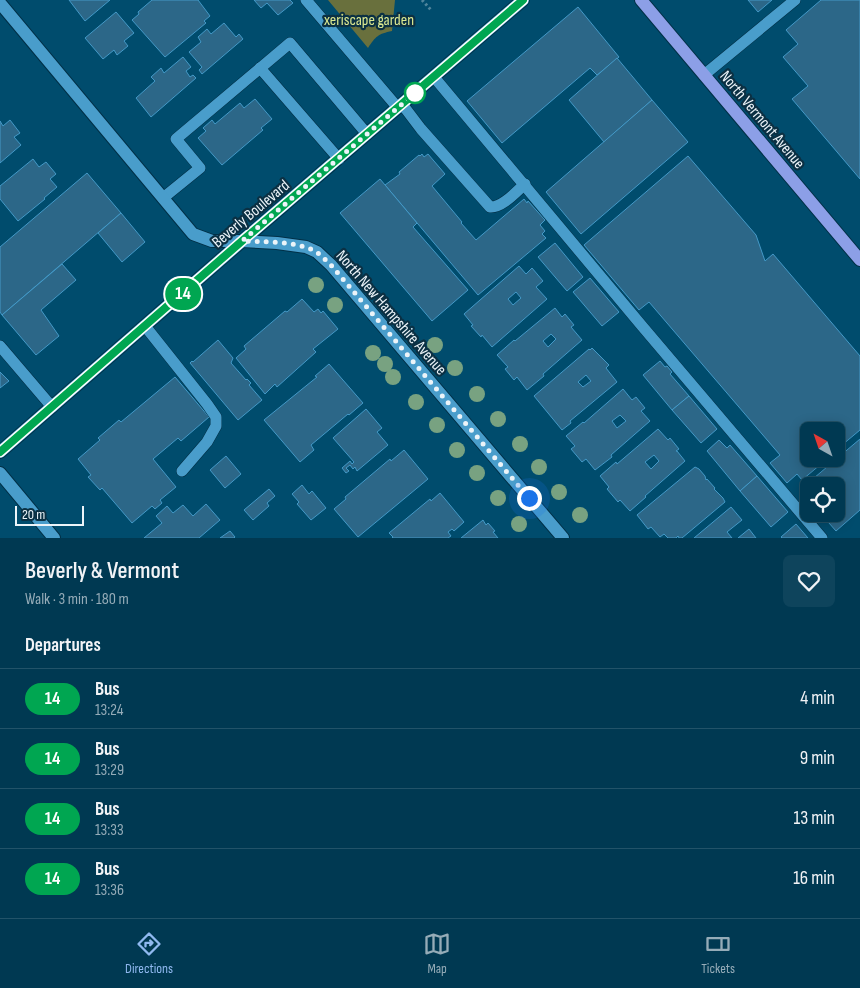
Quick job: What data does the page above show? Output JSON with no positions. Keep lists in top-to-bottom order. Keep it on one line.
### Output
{"streets":{"main road":["North Vermont Avenue"],"street":["Beverly Boulevard","North New Hampshire Avenue"]},"crossings":[["Beverly Boulevard","North New Hampshire Avenue"]],"parks":["xeriscape garden"],"lines":["bus line 14"],"scale_bar":"20 m","north":"top left","page":{"on_map":"14","scale":"20 m","heading":[["Beverly & Vermont","Walk · 3 min · 180 m"],"Departures"],"list":[{"mark":"14","name":"Bus","note":"13:24","value":"4 min"},{"mark":"14","name":"Bus","note":"13:29","value":"9 min"},{"mark":"14","name":"Bus","note":"13:33","value":"13 min"},{"mark":"14","name":"Bus","note":"13:36","value":"16 min"}],"tabs":["Directions","Map","Tickets"]}}
